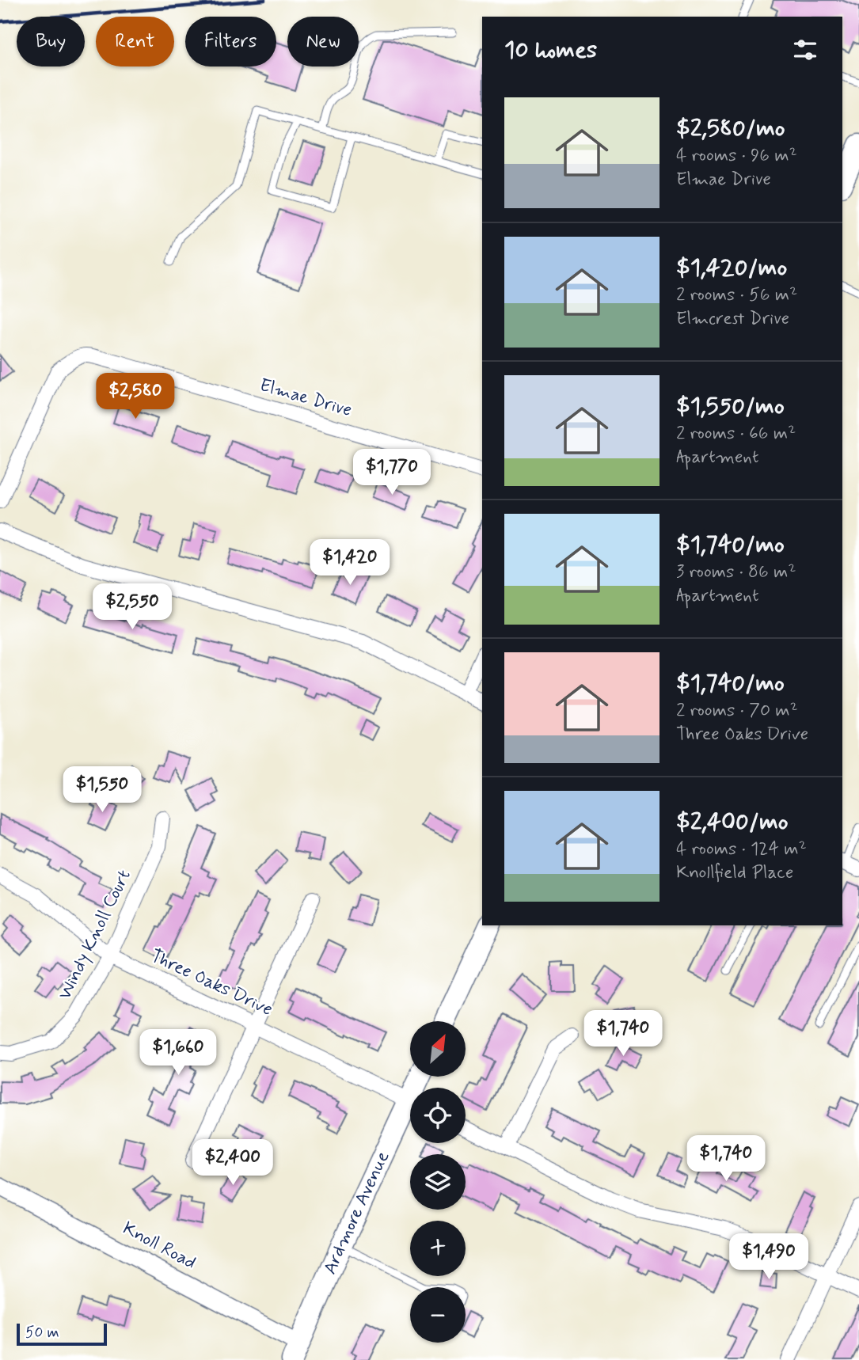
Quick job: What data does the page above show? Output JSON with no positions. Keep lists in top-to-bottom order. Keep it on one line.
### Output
{"streets":{"main road":["Ardmore Avenue"],"street":["Elmae Drive","Windy Knoll Court","Three Oaks Drive","Knoll Road"]},"crossings":[["Windy Knoll Court","Three Oaks Drive"],["Ardmore Avenue","Knoll Road"]],"scale_bar":"50 m","north":"top right","page":{"chip":["Buy","Rent","Filters","New"],"heading":"10 homes","list":[{"name":"$2,580/mo","note":"4 rooms · 96 m² · Elmae Drive"},{"name":"$1,420/mo","note":"2 rooms · 56 m² · Elmcrest Drive"},{"name":"$1,550/mo","note":"2 rooms · 66 m² · Apartment"},{"name":"$1,740/mo","note":"3 rooms · 86 m² · Apartment"},{"name":"$1,740/mo","note":"2 rooms · 70 m² · Three Oaks Drive"},{"name":"$2,400/mo","note":"4 rooms · 124 m² · Knollfield Place"}],"price":["$2,580","$1,770","$1,420","$2,550","$1,550","$1,740","$1,660","$1,740","$2,400","$1,490"],"map_buttons":["+","−"],"scale":"50 m"}}
